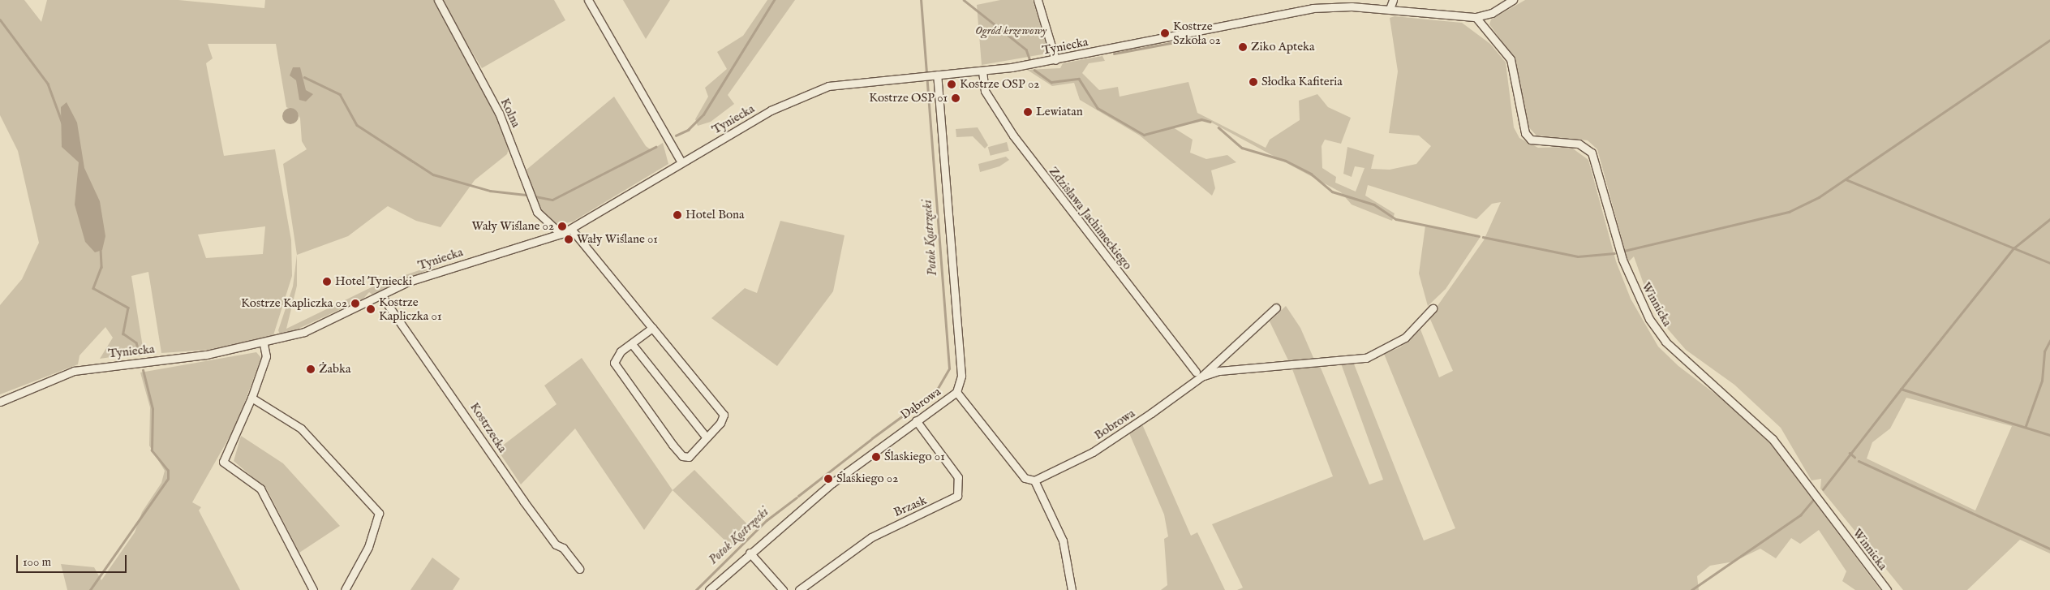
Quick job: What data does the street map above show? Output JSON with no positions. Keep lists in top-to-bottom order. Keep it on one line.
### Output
{"streets":{"street":["Tyniecka","Kolna","Zdzisława Jachimeckiego","Winnicka","Dąbrowa","Bobrowa","Kostrzecka","Brzask"]},"crossings":[["Tyniecka","Kolna"],["Tyniecka","Zdzisława Jachimeckiego"],["Tyniecka","Winnicka"],["Tyniecka","Dąbrowa"],["Tyniecka","Kostrzecka"],["Zdzisława Jachimeckiego","Bobrowa"],["Dąbrowa","Brzask"]],"water":["Potok Kostrzecki"],"parks":["Ogród krzewowy"],"places":["Kostrze Szkoła 02","Ziko Apteka","Słodka Kafiteria","Kostrze OSP 02","Kostrze OSP 01","Lewiatan","Hotel Bona","Wały Wiślane 02","Wały Wiślane 01","Hotel Tyniecki","Kostrze Kapliczka 02","Kostrze Kapliczka 01","Żabka","Ślaskiego 01","Ślaskiego 02"],"scale_bar":"100 m"}
